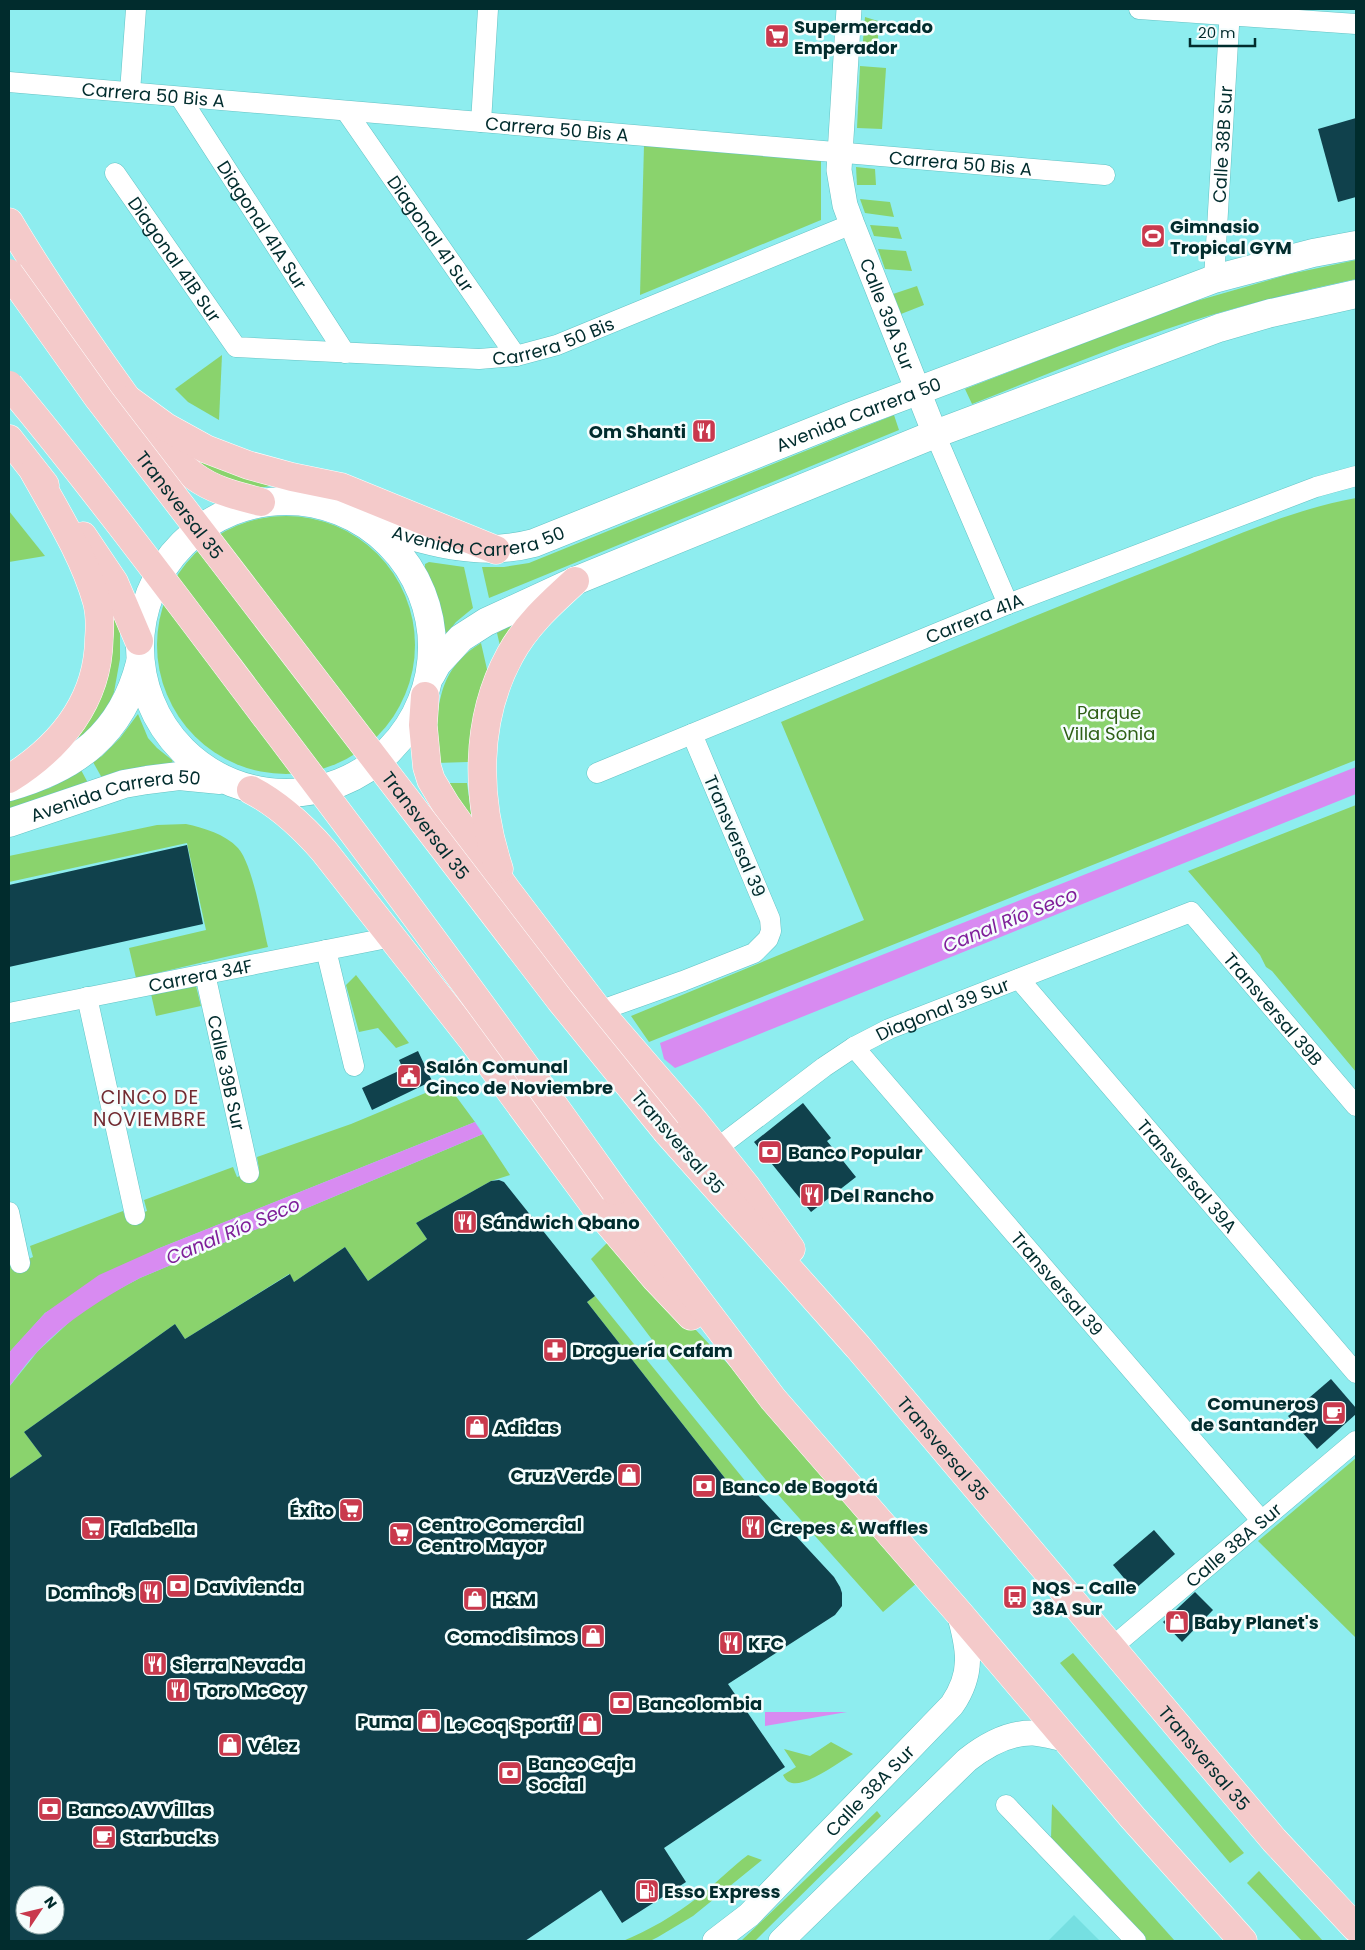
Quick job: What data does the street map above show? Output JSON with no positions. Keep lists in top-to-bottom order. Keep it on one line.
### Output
{"streets":{"highway":["Transversal 35"],"main road":["Avenida Carrera 50"],"street":["Carrera 50 Bis A","Calle 38B Sur","Diagonal 41A Sur","Diagonal 41 Sur","Diagonal 41B Sur","Calle 39A Sur","Carrera 50 Bis","Carrera 41A","Transversal 39","Carrera 34F","Transversal 39B","Diagonal 39 Sur","Calle 39B Sur","Transversal 39A","Calle 38A Sur"]},"crossings":[["Carrera 50 Bis A","Diagonal 41A Sur"],["Carrera 50 Bis A","Diagonal 41 Sur"],["Carrera 50 Bis A","Calle 39A Sur"],["Calle 38B Sur","Avenida Carrera 50"],["Diagonal 41A Sur","Carrera 50 Bis"],["Diagonal 41 Sur","Carrera 50 Bis"],["Diagonal 41B Sur","Carrera 50 Bis"],["Calle 39A Sur","Carrera 50 Bis"],["Calle 39A Sur","Avenida Carrera 50"],["Calle 39A Sur","Carrera 41A"],["Transversal 35","Calle 38A Sur"],["Carrera 41A","Transversal 39"],["Transversal 39","Diagonal 39 Sur"],["Transversal 39","Calle 38A Sur"],["Carrera 34F","Calle 39B Sur"],["Transversal 39B","Diagonal 39 Sur"],["Diagonal 39 Sur","Transversal 39A"]],"districts":["CINCO DE NOVIEMBRE"],"water":["Canal Río Seco"],"parks":["Parque Villa Sonia"],"places":{"supermarket":["Supermercado Emperador","Éxito","Falabella","Centro Comercial Centro Mayor"],"sports":["Gimnasio Tropical GYM"],"restaurant":["Om Shanti","Del Rancho","Sándwich Qbano","Crepes & Waffles","Domino's","KFC","Sierra Nevada","Toro McCoy"],"public building":["Salón Comunal Cinco de Noviembre"],"bank":["Banco Popular","Banco de Bogotá","Davivienda","Bancolombia","Banco Caja Social","Banco AV Villas"],"pharmacy":["Droguería Cafam"],"cafe":["Comuneros de Santander","Starbucks"],"shop":["Adidas","Cruz Verde","H&M","Baby Planet's","Comodisimos","Puma","Le Coq Sportif","Vélez"],"bus stop":["NQS - Calle 38A Sur"],"fuel station":["Esso Express"]},"scale_bar":"20 m","north":"top right"}
